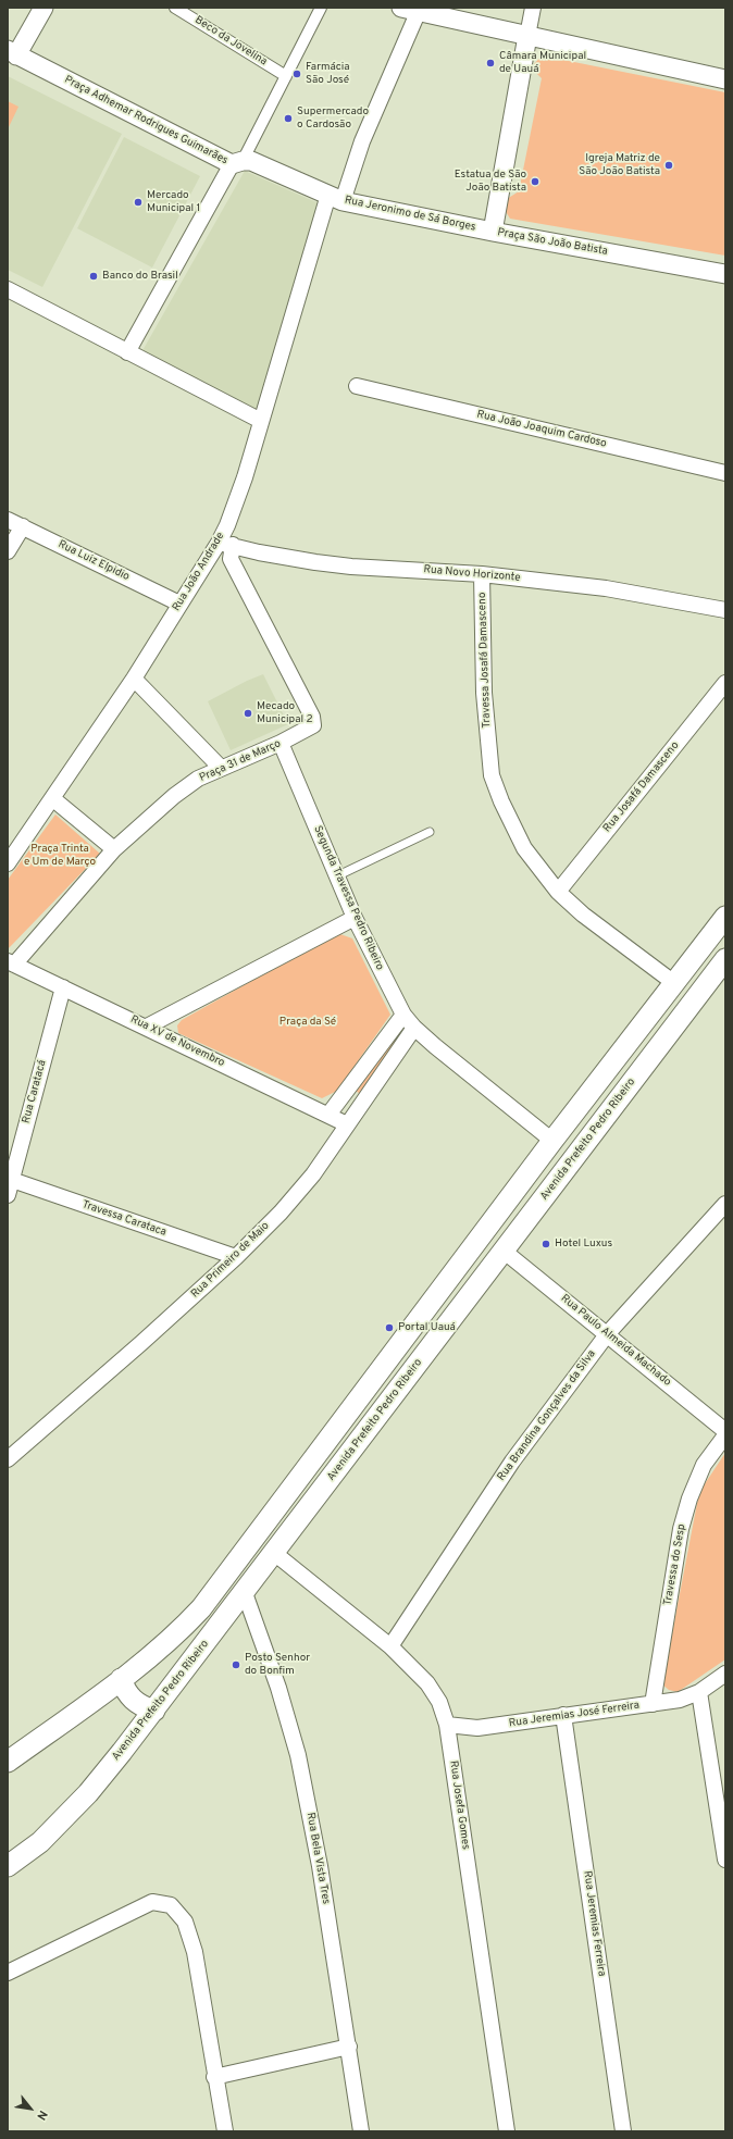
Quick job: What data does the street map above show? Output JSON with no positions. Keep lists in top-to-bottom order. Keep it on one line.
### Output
{"streets":{"main road":["Avenida Prefeito Pedro Ribeiro"],"street":["Beco da Jovelina","Praça Adhemar Rodrigues Guimarães","Rua Jeronimo de Sá Borges","Praça São João Batista","Rua João Joaquim Cardoso","Rua Luiz Elpidio","Rua João Andrade","Rua Novo Horizonte","Travessa Josafá Damasceno","Praça 31 de Março","Rua Josafá Damasceno","Segunda Travessa Pedro Ribeiro","Rua XV de Novembro","Rua Caratacá","Travessa Carataca","Rua Primeiro de Maio","Rua Paulo Almeida Machado","Rua Brandina Gonçalves da Silva","Travessa do Sesp","Rua Jeremias José Ferreira","Rua Josefa Gomes","Rua Bela Vista Tres","Rua Jeremias Ferreira"]},"crossings":[["Praça Adhemar Rodrigues Guimarães","Rua Jeronimo de Sá Borges"],["Rua Jeronimo de Sá Borges","Praça São João Batista"],["Rua Jeronimo de Sá Borges","Rua João Andrade"],["Rua Luiz Elpidio","Rua João Andrade"],["Rua João Andrade","Rua Novo Horizonte"],["Rua João Andrade","Praça 31 de Março"],["Rua Novo Horizonte","Travessa Josafá Damasceno"],["Rua Novo Horizonte","Praça 31 de Março"],["Travessa Josafá Damasceno","Rua Josafá Damasceno"],["Praça 31 de Março","Segunda Travessa Pedro Ribeiro"],["Praça 31 de Março","Rua XV de Novembro"],["Segunda Travessa Pedro Ribeiro","Rua Primeiro de Maio"],["Rua XV de Novembro","Rua Caratacá"],["Rua XV de Novembro","Rua Primeiro de Maio"],["Rua Caratacá","Travessa Carataca"],["Avenida Prefeito Pedro Ribeiro","Rua Paulo Almeida Machado"],["Avenida Prefeito Pedro Ribeiro","Rua Josefa Gomes"],["Avenida Prefeito Pedro Ribeiro","Rua Bela Vista Tres"],["Travessa Carataca","Rua Primeiro de Maio"],["Rua Paulo Almeida Machado","Rua Brandina Gonçalves da Silva"],["Rua Brandina Gonçalves da Silva","Rua Josefa Gomes"],["Travessa do Sesp","Rua Jeremias José Ferreira"],["Rua Jeremias José Ferreira","Rua Josefa Gomes"],["Rua Jeremias José Ferreira","Rua Jeremias Ferreira"]],"parks":["Praça Trinta e Um de Março","Praça da Sé"],"places":["Câmara Municipal de Uauá","Farmácia São José","Supermercado o Cardosão","Igreja Matriz de São João Batista","Estatua de São João Batista","Mercado Municipal 1","Banco do Brasil","Mecado Municipal 2","Hotel Luxus","Portal Uauá","Posto Senhor do Bonfim"],"north":"bottom right"}
